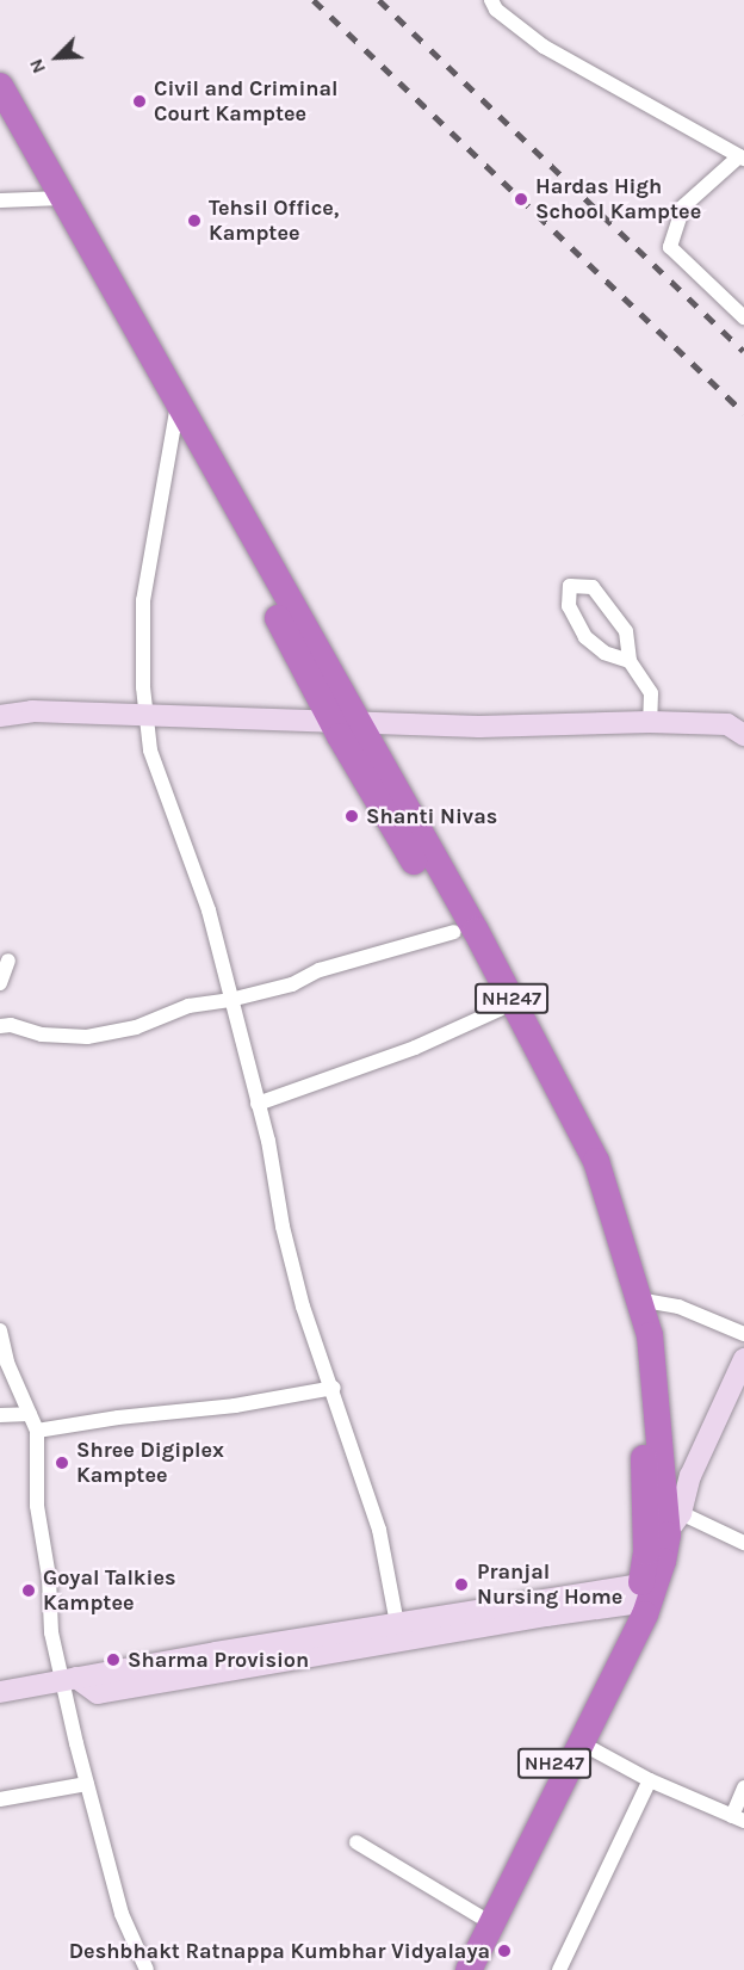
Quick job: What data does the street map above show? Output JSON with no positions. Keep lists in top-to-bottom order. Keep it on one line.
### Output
{"streets":{"highway":["NH247"]},"places":["Civil and Criminal Court Kamptee","Hardas High School Kamptee","Tehsil Office, Kamptee","Shanti Nivas","Shree Digiplex Kamptee","Pranjal Nursing Home","Goyal Talkies Kamptee","Sharma Provision","Deshbhakt Ratnappa Kumbhar Vidyalaya"],"north":"bottom left"}
